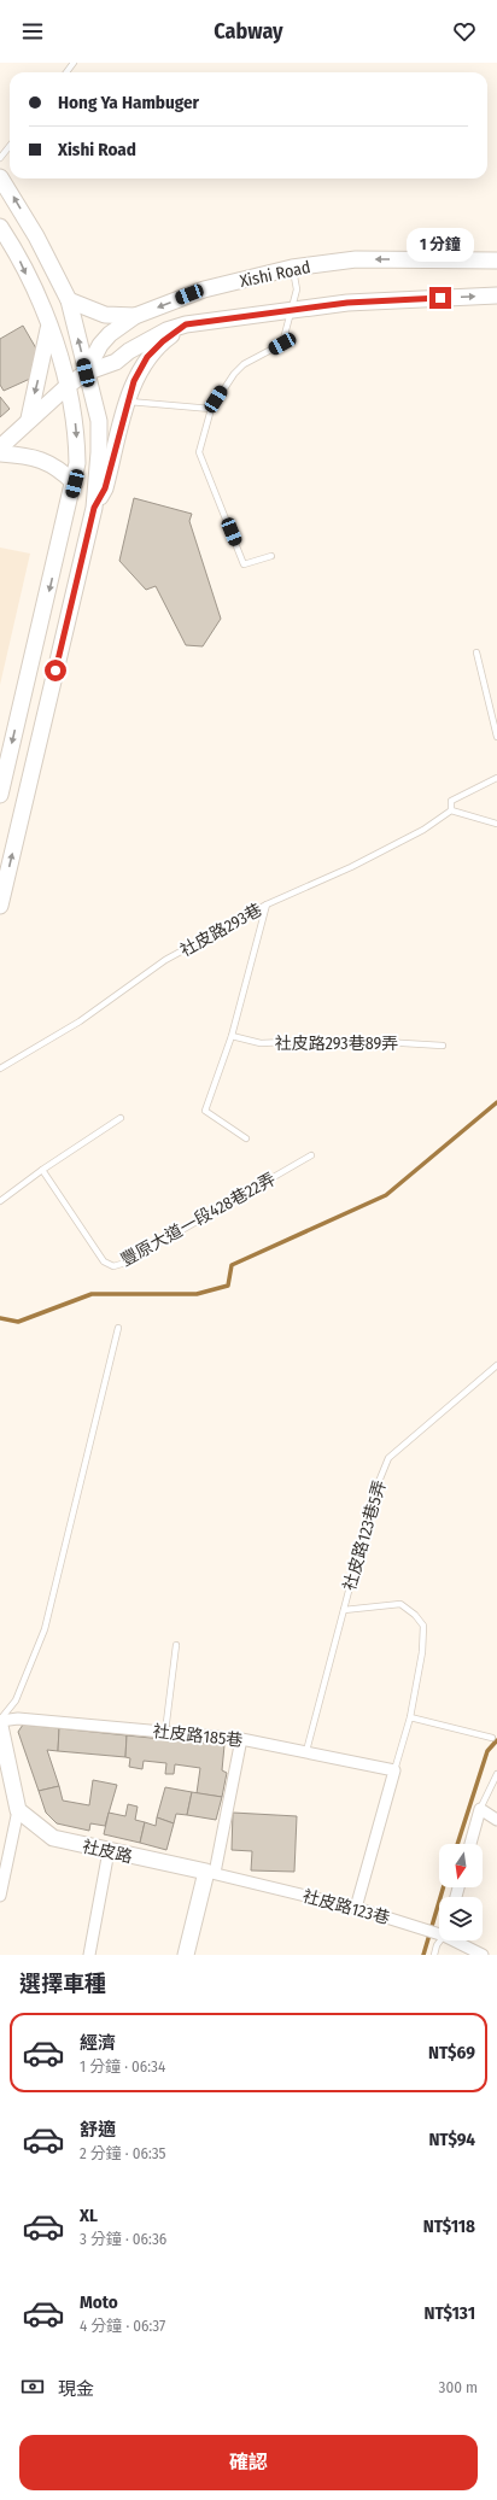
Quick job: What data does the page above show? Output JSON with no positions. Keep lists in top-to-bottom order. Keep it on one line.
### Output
{"streets":{"street":["Xishi Road","社皮路185巷","社皮路","社皮路123巷"],"lane":["社皮路293巷","社皮路293巷89弄","豐原大道一段428巷22弄","社皮路123巷5弄"]},"crossings":[["社皮路123巷5弄","社皮路185巷"],["社皮路","社皮路123巷"]],"north":"bottom","page":{"header":"Cabway","banner":["Hong Ya Hambuger","Xishi Road"],"bubble":"1 分鐘","heading":"選擇車種","list":[{"name":"經濟","note":"1 分鐘 · 06:34","value":"NT$69"},{"name":"舒適","note":"2 分鐘 · 06:35","value":"NT$94"},{"name":"XL","note":"3 分鐘 · 06:36","value":"NT$118"},{"name":"Moto","note":"4 分鐘 · 06:37","value":"NT$131"}],"pay":["現金","300 m"],"buttons":"確認"}}
